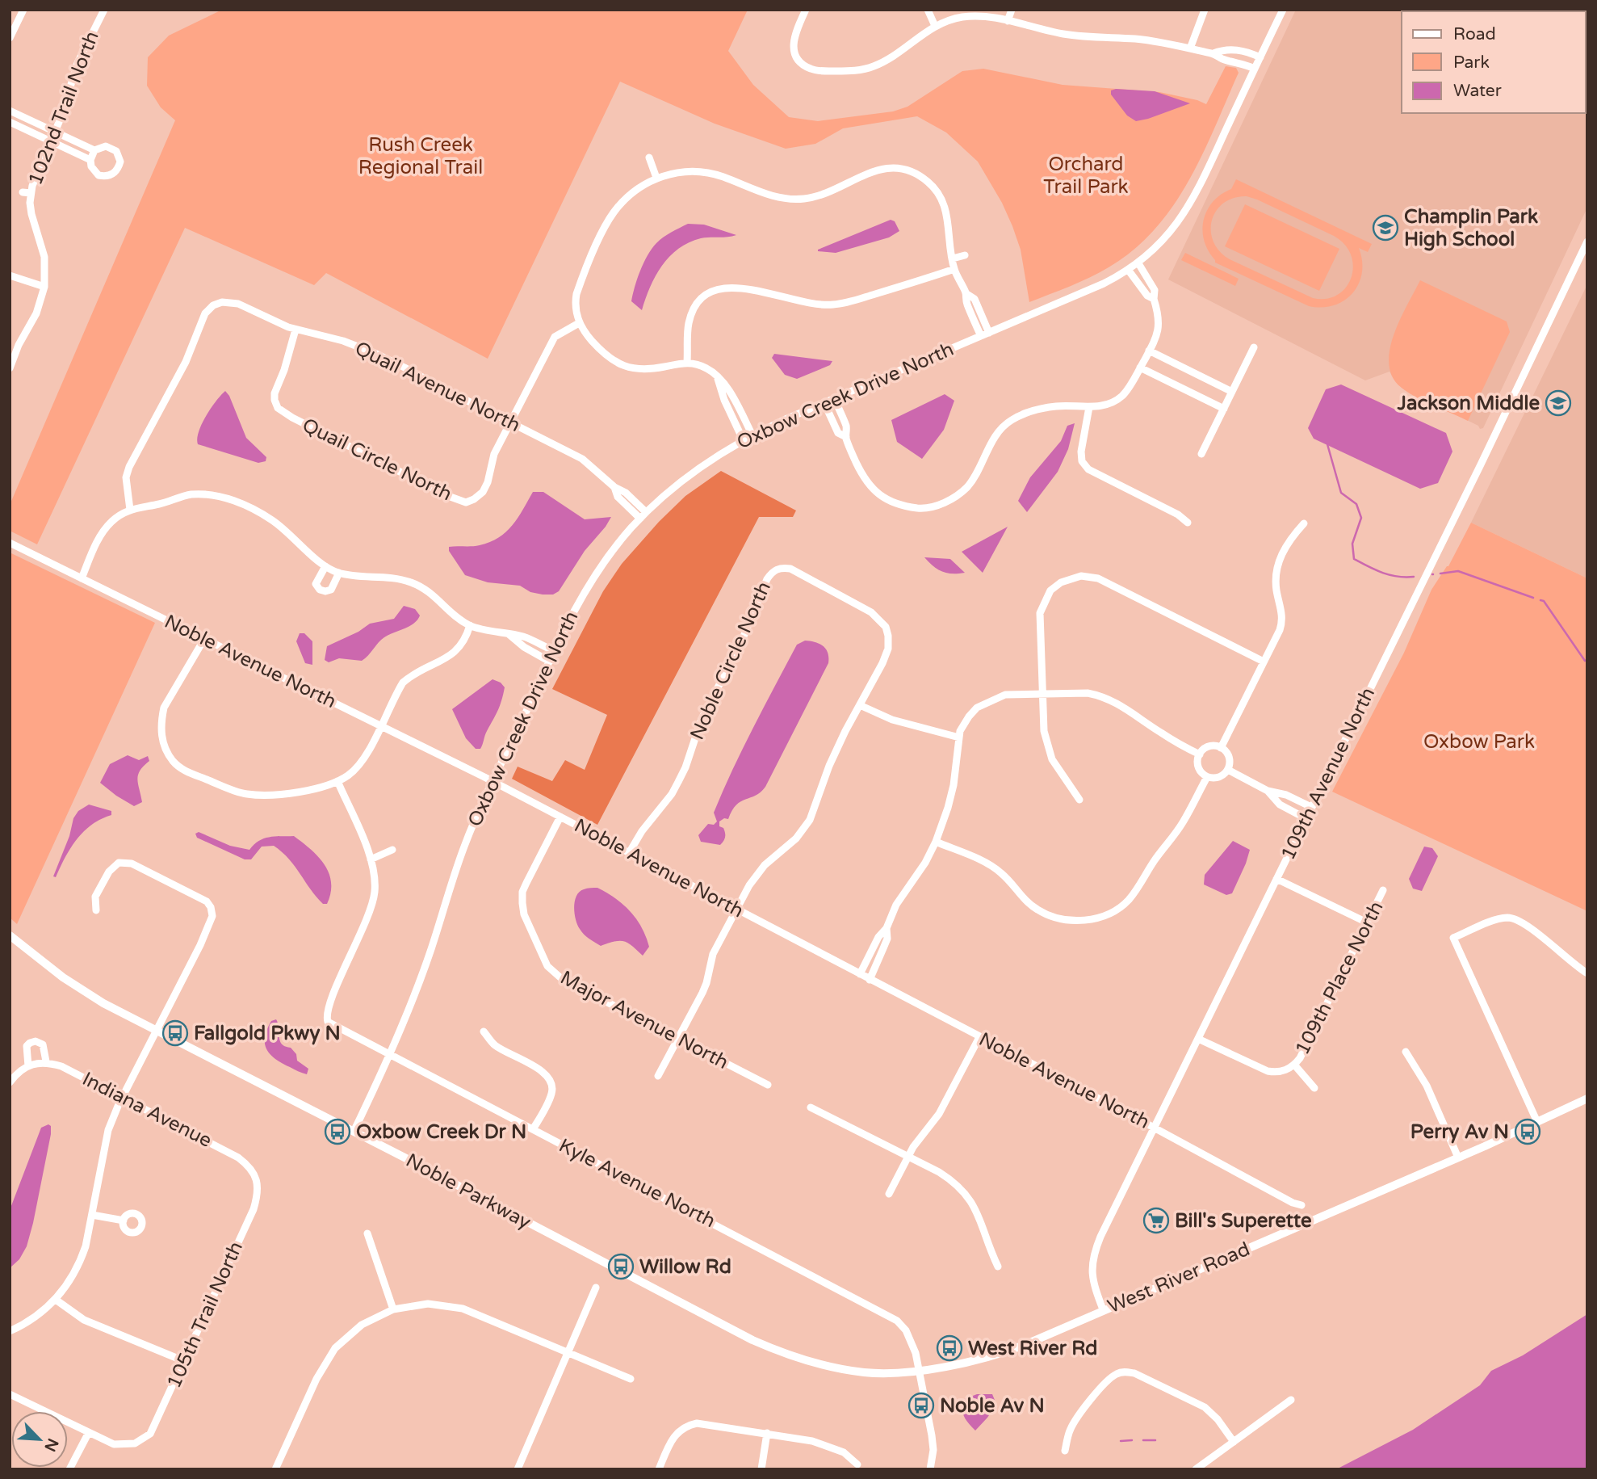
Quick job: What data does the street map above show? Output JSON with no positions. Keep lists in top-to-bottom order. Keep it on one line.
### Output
{"streets":{"main road":["Noble Parkway","West River Road"],"street":["102nd Trail North","Quail Avenue North","Oxbow Creek Drive North","Quail Circle North","Noble Circle North","Noble Avenue North","109th Avenue North","109th Place North","Major Avenue North","Indiana Avenue","Kyle Avenue North","105th Trail North"]},"crossings":[["Quail Avenue North","Oxbow Creek Drive North"],["Quail Avenue North","Quail Circle North"],["Oxbow Creek Drive North","Noble Avenue North"],["Oxbow Creek Drive North","Kyle Avenue North"],["Oxbow Creek Drive North","Noble Parkway"],["Noble Circle North","Noble Avenue North"],["Noble Circle North","Major Avenue North"],["Noble Avenue North","109th Avenue North"],["Noble Avenue North","Major Avenue North"],["109th Avenue North","West River Road"],["Indiana Avenue","105th Trail North"],["Kyle Avenue North","Noble Parkway"],["Kyle Avenue North","West River Road"],["Noble Parkway","West River Road"]],"parks":["Rush Creek Regional Trail","Orchard Trail Park","Oxbow Park"],"places":{"school or university":["Champlin Park High School","Jackson Middle"],"bus stop":["Fallgold Pkwy N","Oxbow Creek Dr N","Perry Av N","Willow Rd","West River Rd","Noble Av N"],"supermarket":["Bill's Superette"]},"legend":["Road","Park","Water"],"north":"bottom right"}
